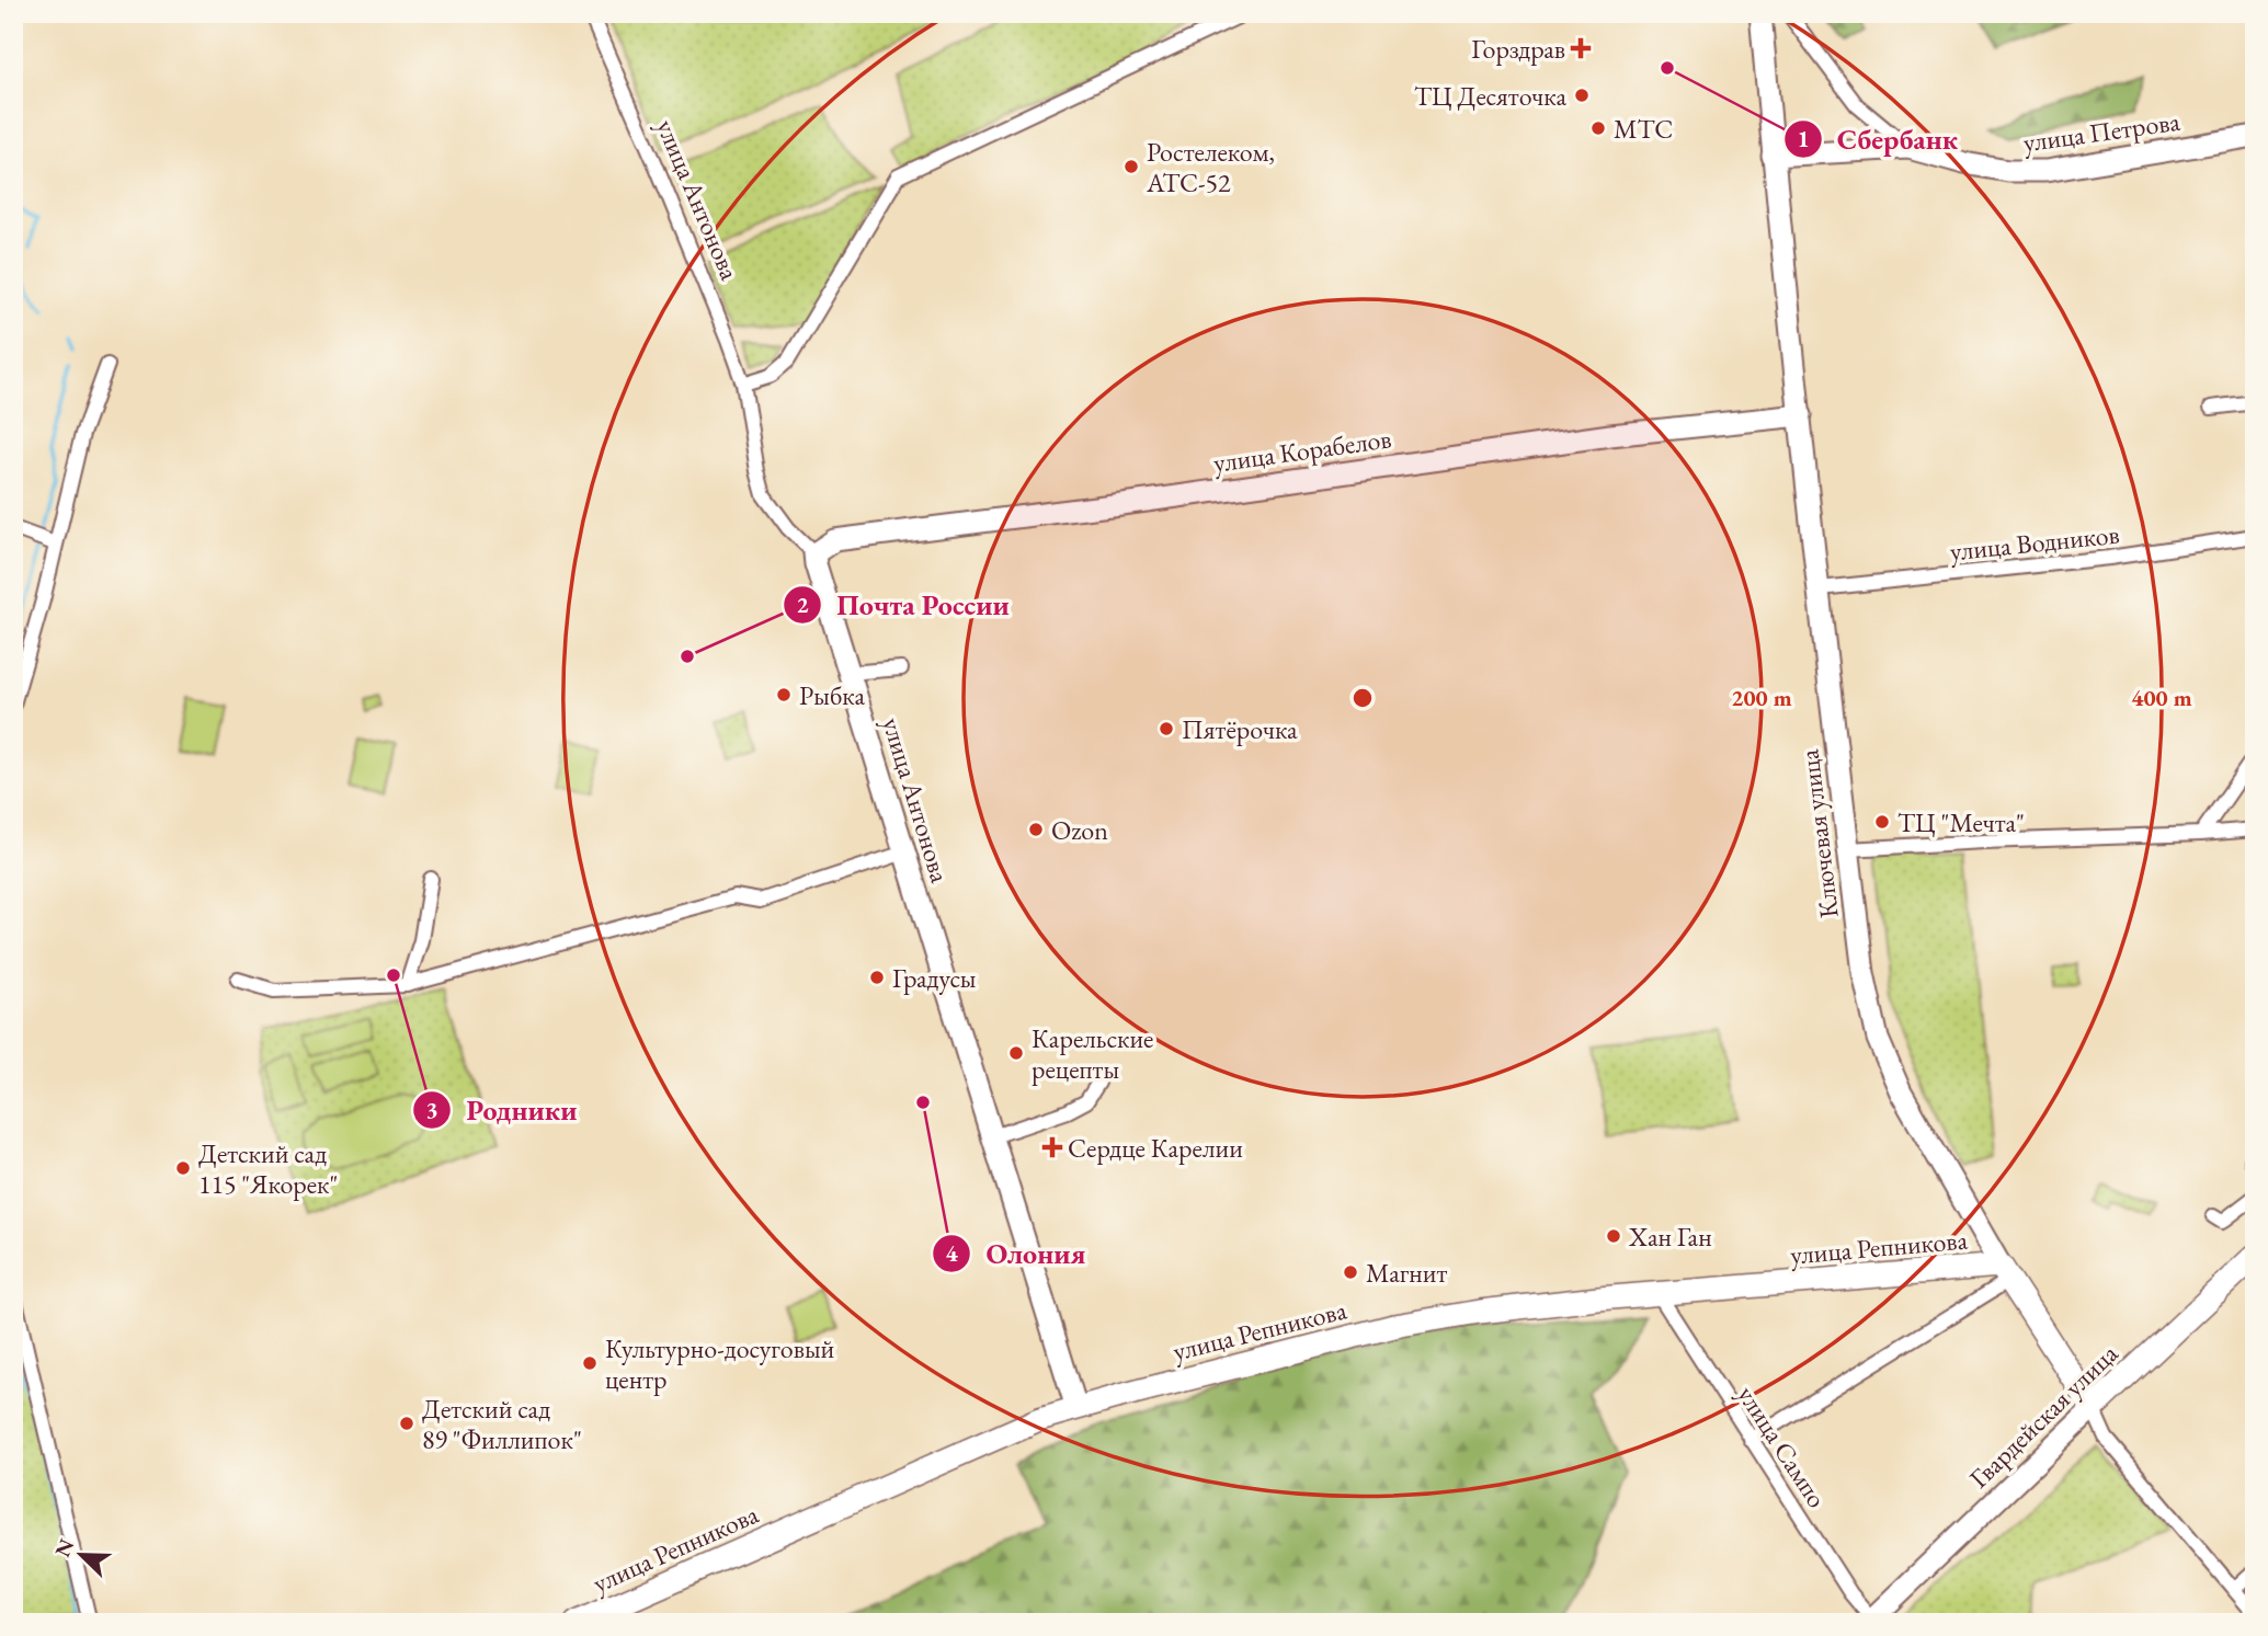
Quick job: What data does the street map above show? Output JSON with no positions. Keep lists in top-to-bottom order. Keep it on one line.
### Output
{"streets":{"main road":["Ключевая улица","улица Репникова","Гвардейская улица"],"street":["улица Петрова","улица Антонова","улица Корабелов","улица Водников","улица Сампо"]},"crossings":[["улица Антонова","улица Корабелов"],["улица Антонова","улица Репникова"],["улица Корабелов","Ключевая улица"],["улица Водников","Ключевая улица"],["Ключевая улица","улица Репникова"],["Ключевая улица","Гвардейская улица"],["улица Репникова","улица Сампо"],["Гвардейская улица","улица Сампо"]],"places":{"health":["Горздрав","Сердце Карелии"],"other":["Сбербанк","ТЦ Десяточка","МТС","Ростелеком, АТС-52","Почта России","Рыбка","Пятёрочка","ТЦ \"Мечта\"","Ozon","Родники","Градусы","Карельские рецепты","Олония","Детский сад 115 \"Якорек\"","Хан Ган","Магнит","Культурно-досуговый центр","Детский сад 89 \"Филлипок\""]},"north":"top left","rings":["200 m","400 m"]}
